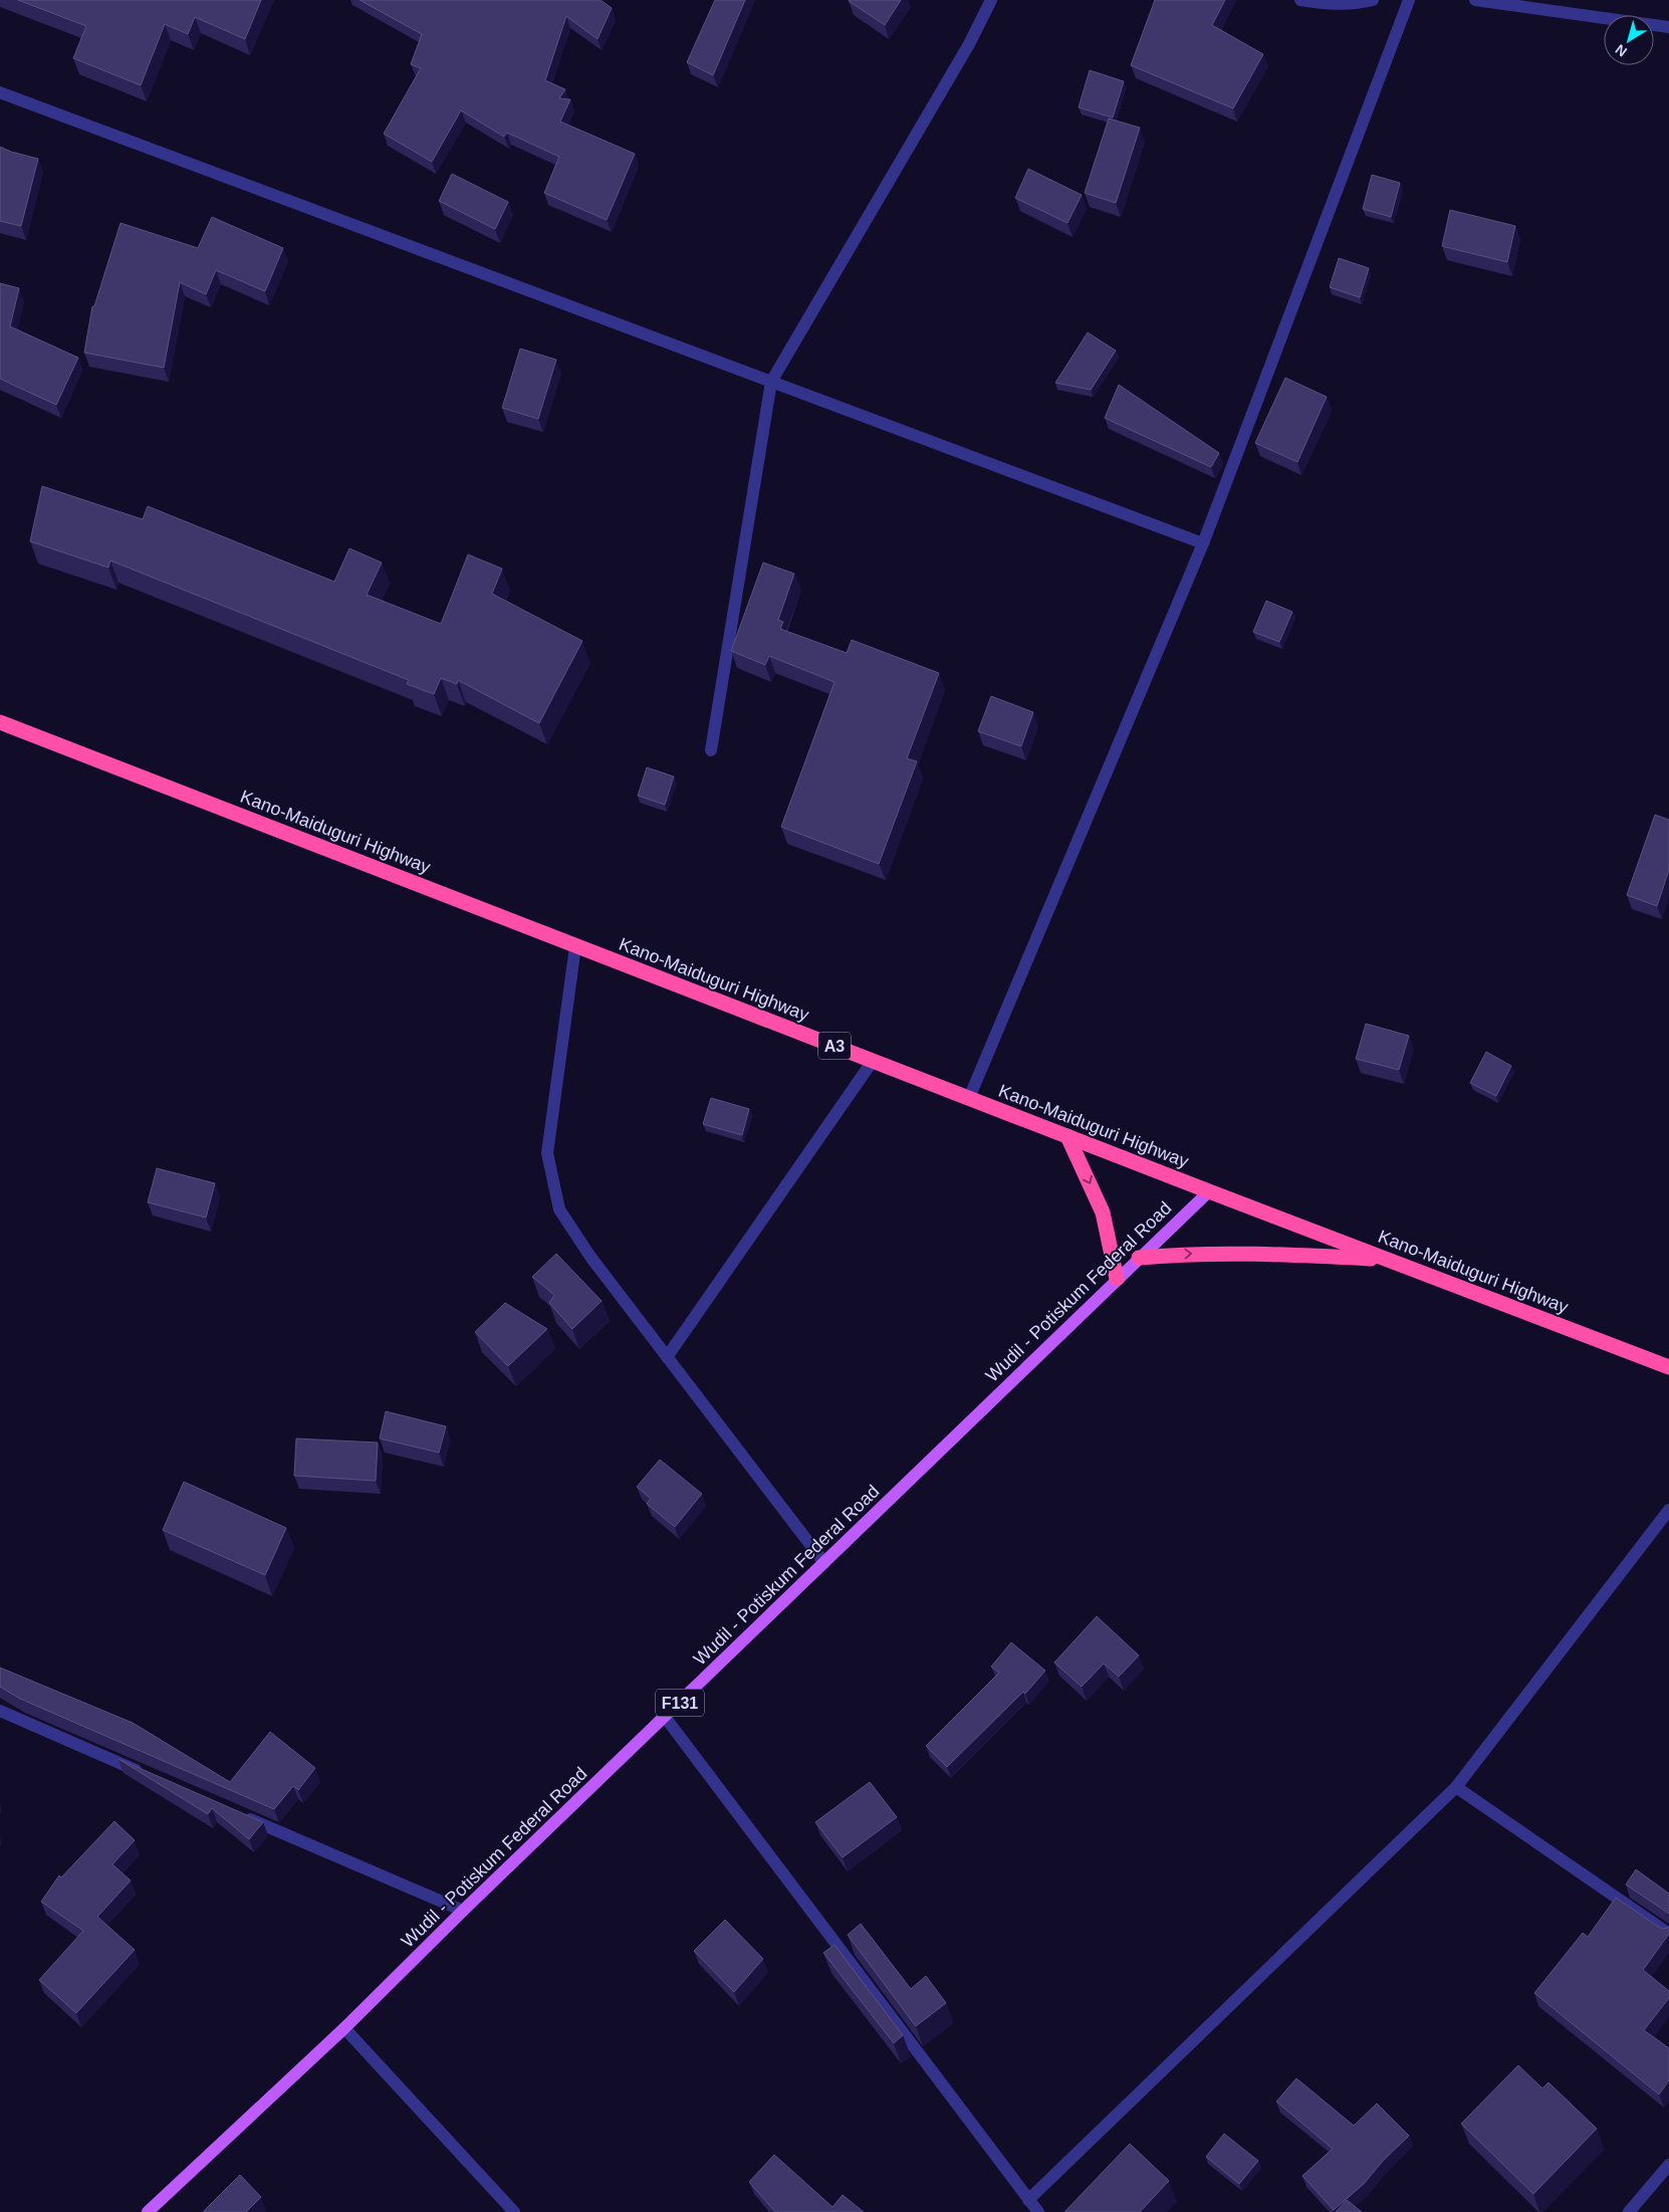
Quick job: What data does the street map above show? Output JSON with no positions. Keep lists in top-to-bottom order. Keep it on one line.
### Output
{"streets":{"highway":["Kano-Maiduguri Highway","A3"],"main road":["Wudil - Potiskum Federal Road","F131"]},"crossings":[["Kano-Maiduguri Highway","Wudil - Potiskum Federal Road"]],"north":"bottom left"}
